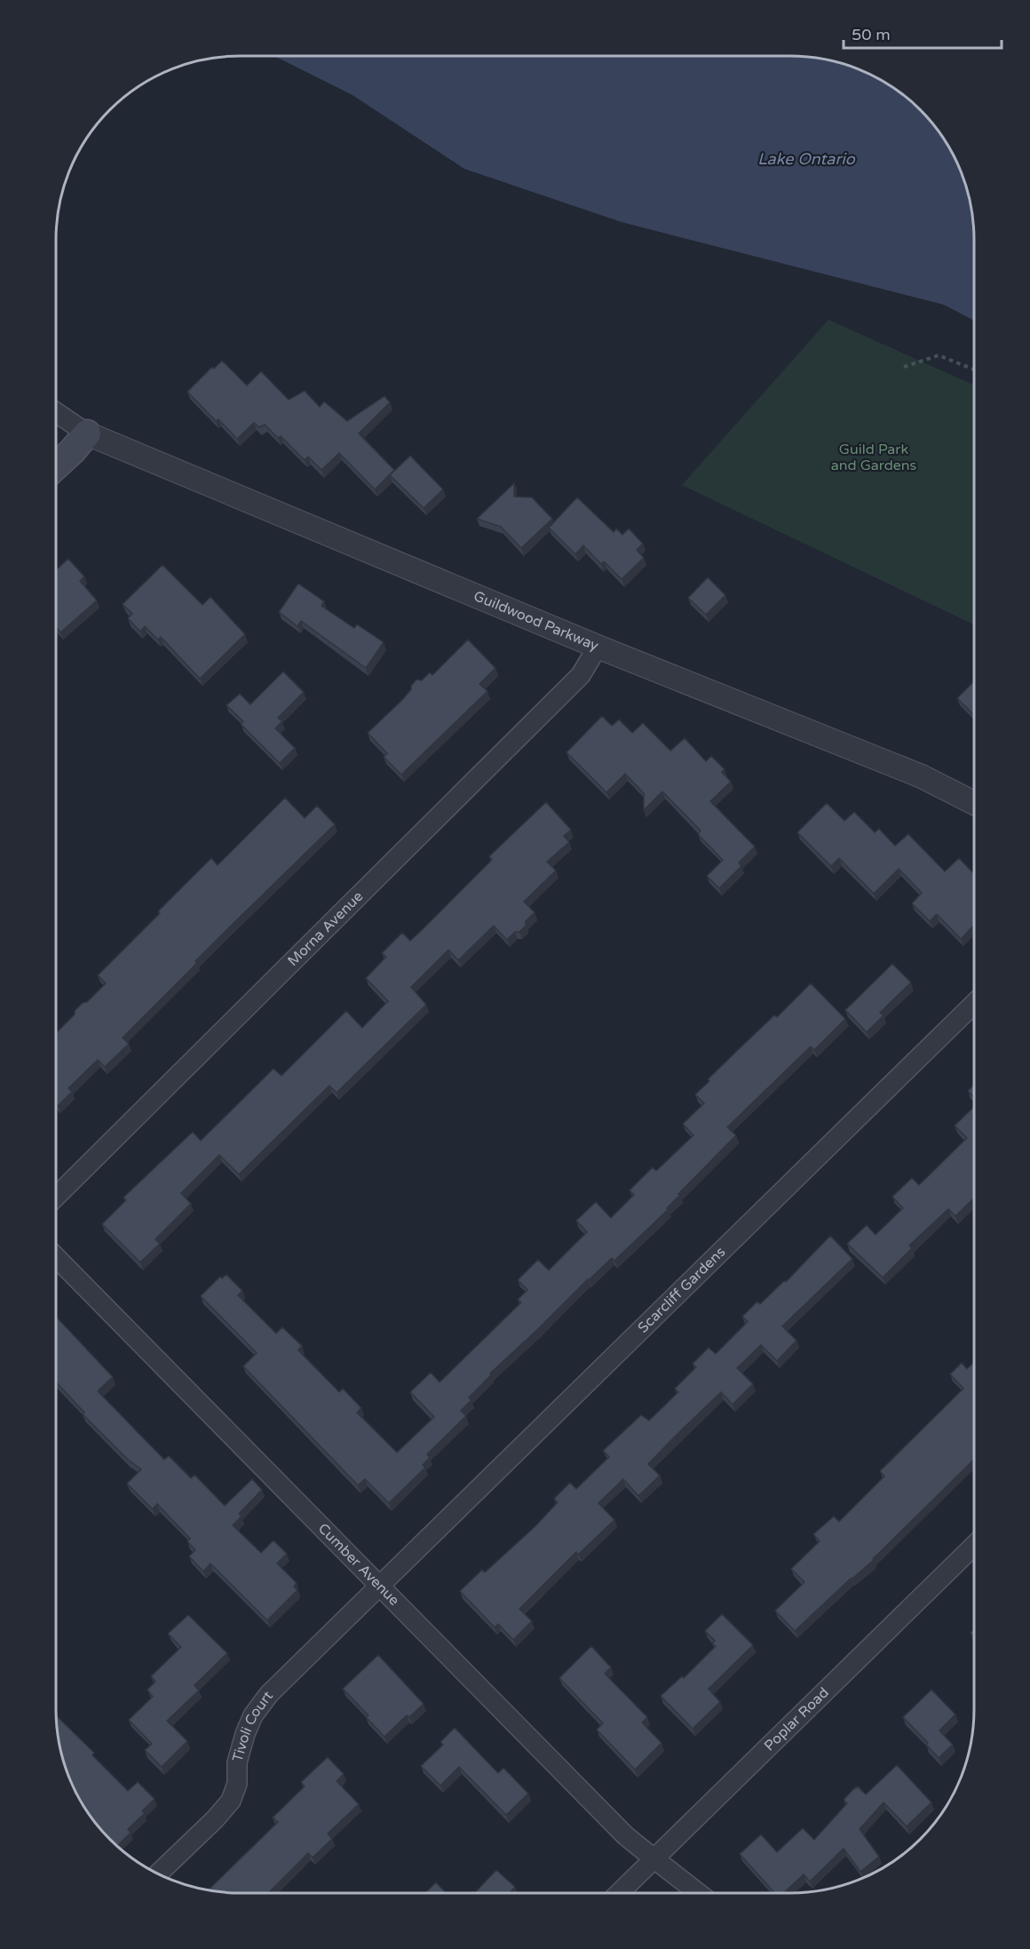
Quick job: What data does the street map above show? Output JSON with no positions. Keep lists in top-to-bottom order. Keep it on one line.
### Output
{"streets":{"street":["Guildwood Parkway","Morna Avenue","Scarcliff Gardens","Cumber Avenue","Poplar Road","Tivoli Court"]},"crossings":[["Guildwood Parkway","Morna Avenue"],["Scarcliff Gardens","Cumber Avenue"],["Scarcliff Gardens","Tivoli Court"],["Cumber Avenue","Poplar Road"],["Cumber Avenue","Tivoli Court"]],"water":["Lake Ontario"],"parks":["Guild Park and Gardens"],"scale_bar":"50 m"}
